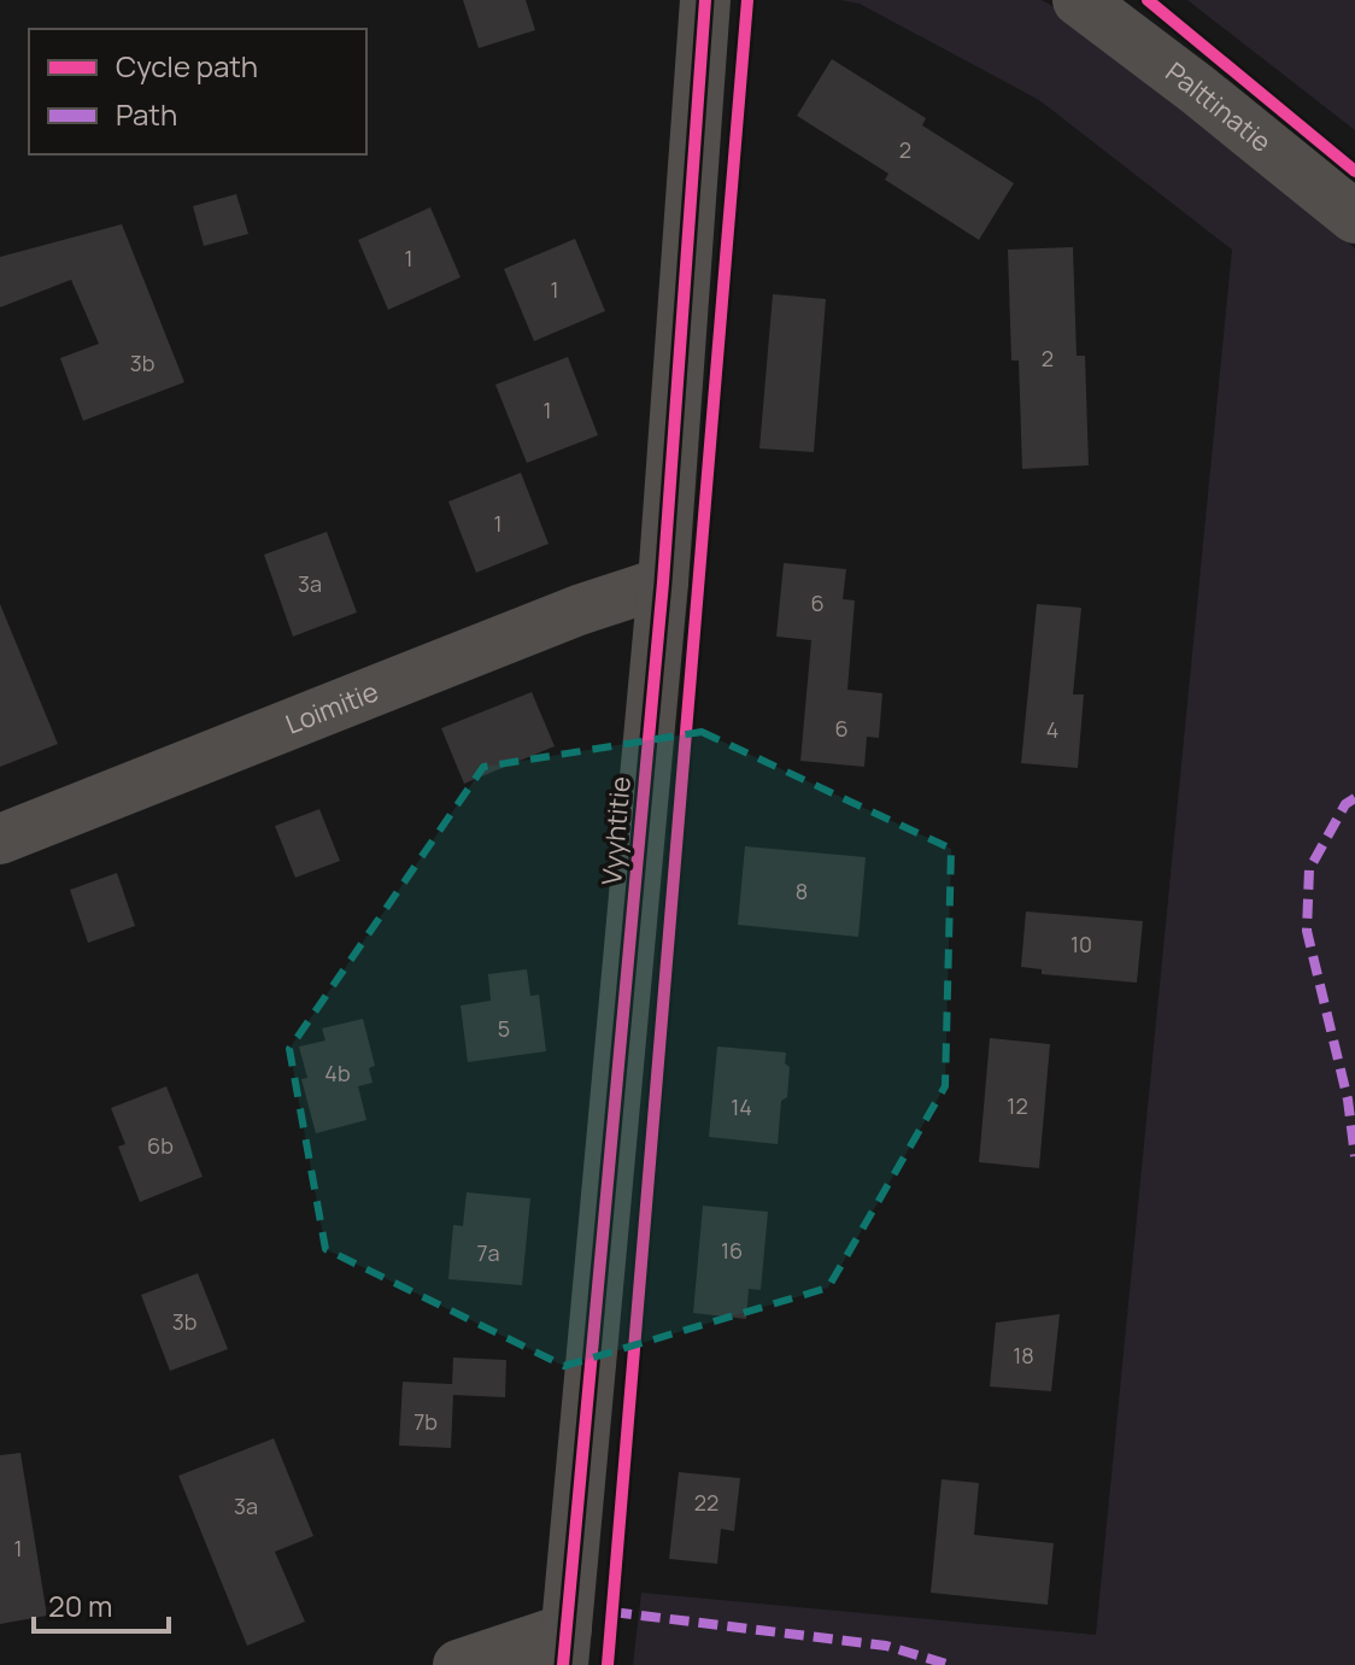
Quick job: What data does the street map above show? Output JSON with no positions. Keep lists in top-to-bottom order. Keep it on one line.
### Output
{"streets":{"street":["Palttinatie","Loimitie","Vyyhtitie"]},"crossings":[["Loimitie","Vyyhtitie"]],"house_numbers":["2","1","1","2","3b","1","1","3a","6","6","4","8","10","5","4b","12","14","6b","16","7a","3b","18","7b","22","3a","1"],"legend":["Cycle path","Path"],"scale_bar":"20 m"}
